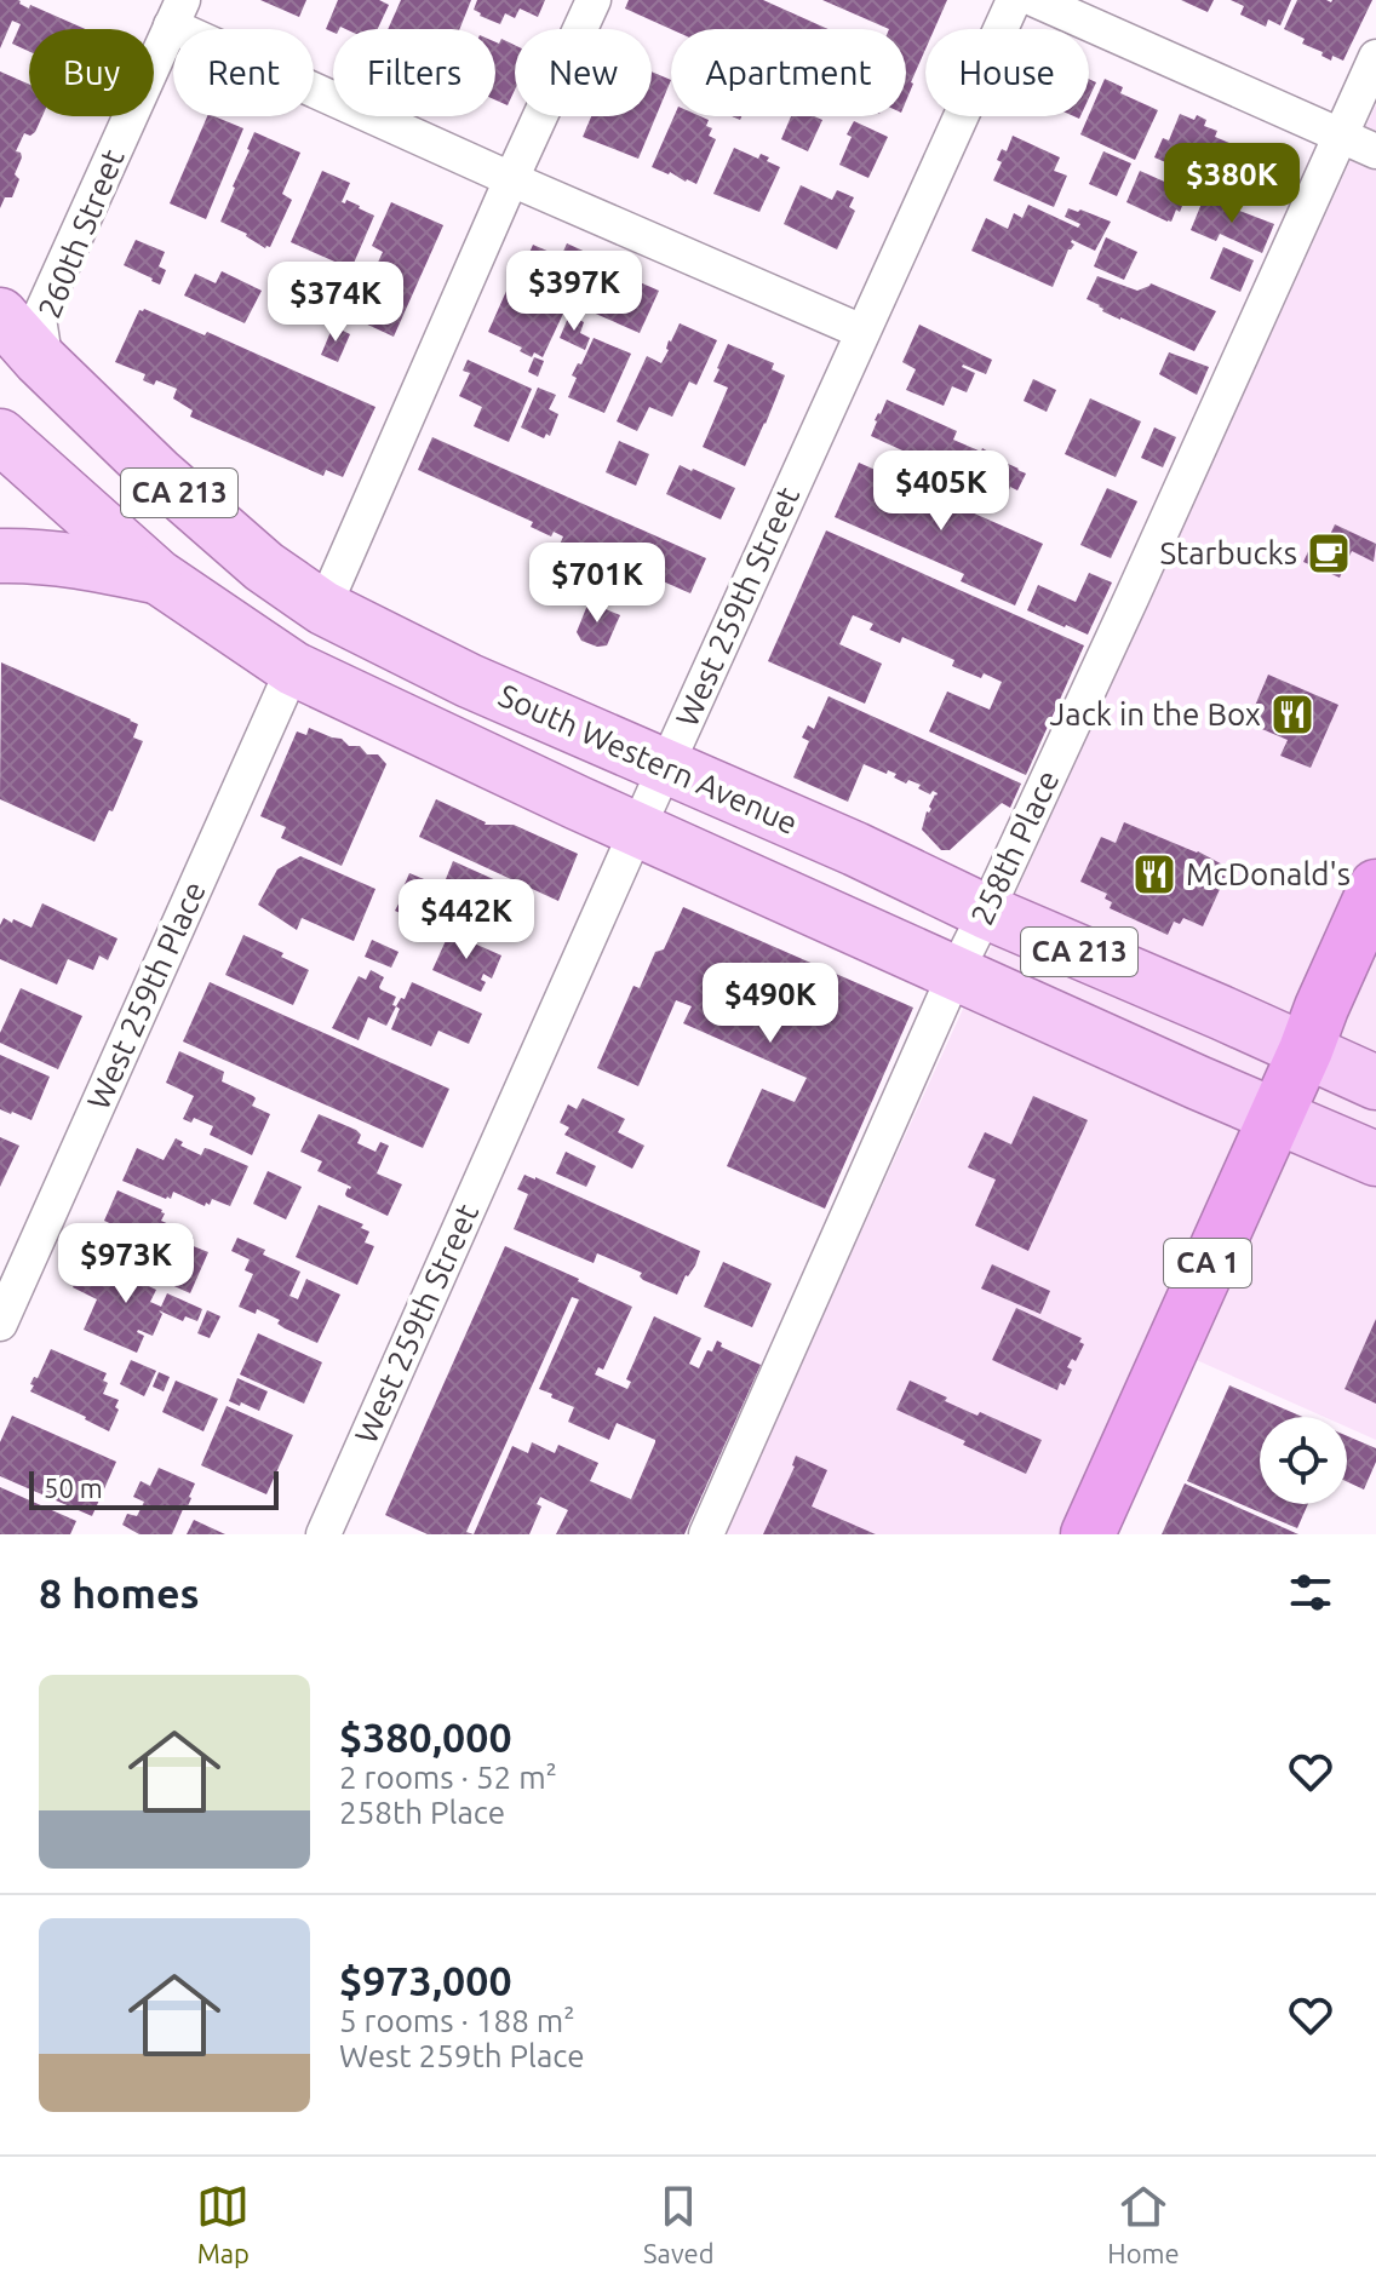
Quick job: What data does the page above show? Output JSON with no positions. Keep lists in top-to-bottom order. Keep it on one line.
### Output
{"streets":{"highway":["CA 1"],"main road":["CA 213","South Western Avenue"],"street":["260th Street","West 259th Street","258th Place","West 259th Place"]},"crossings":[["260th Street","South Western Avenue"],["CA 213","West 259th Street"],["CA 213","258th Place"],["CA 213","West 259th Place"],["CA 213","CA 1"],["West 259th Street","South Western Avenue"],["South Western Avenue","258th Place"],["South Western Avenue","CA 1"]],"places":{"cafe":["Starbucks"],"restaurant":["Jack in the Box","McDonald's"]},"scale_bar":"50 m","page":{"chip":["Buy","Rent","Filters","New","Apartment","House"],"price":["$380K","$397K","$374K","$405K","$701K","$442K","$490K","$973K"],"scale":"50 m","heading":"8 homes","list":[{"name":"$380,000","note":"2 rooms · 52 m² · 258th Place"},{"name":"$973,000","note":"5 rooms · 188 m² · West 259th Place"}],"tabs":["Map","Saved","Home"]}}
